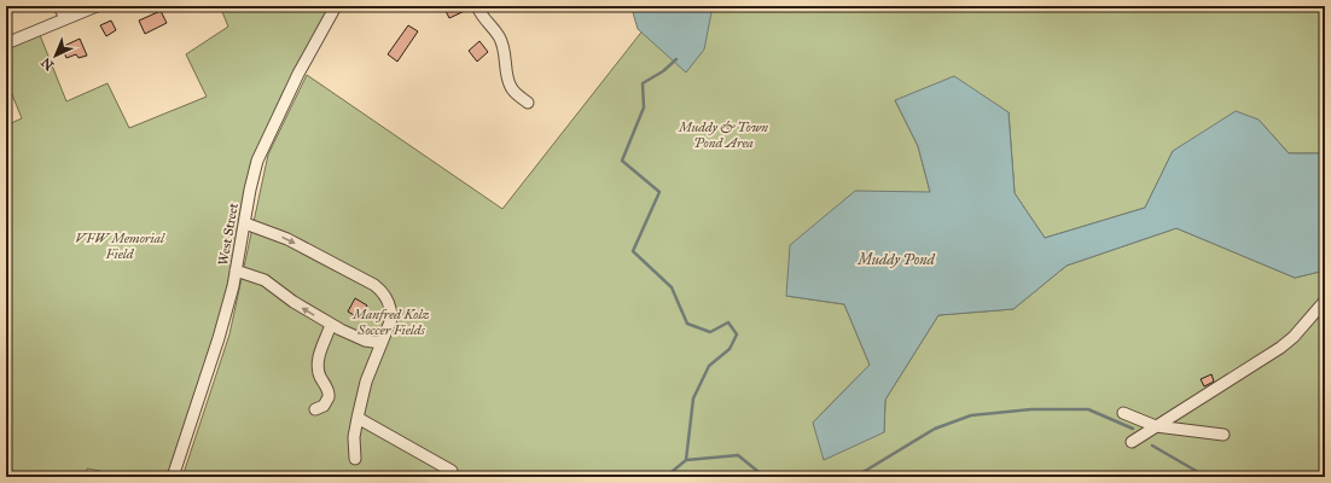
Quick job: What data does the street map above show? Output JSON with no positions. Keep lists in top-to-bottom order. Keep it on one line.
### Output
{"streets":{"street":["West Street"]},"water":["Muddy Pond"],"parks":["Muddy & Town Pond Area","VFW Memorial Field","Manfred Kolz Soccer Fields"],"north":"bottom left"}
